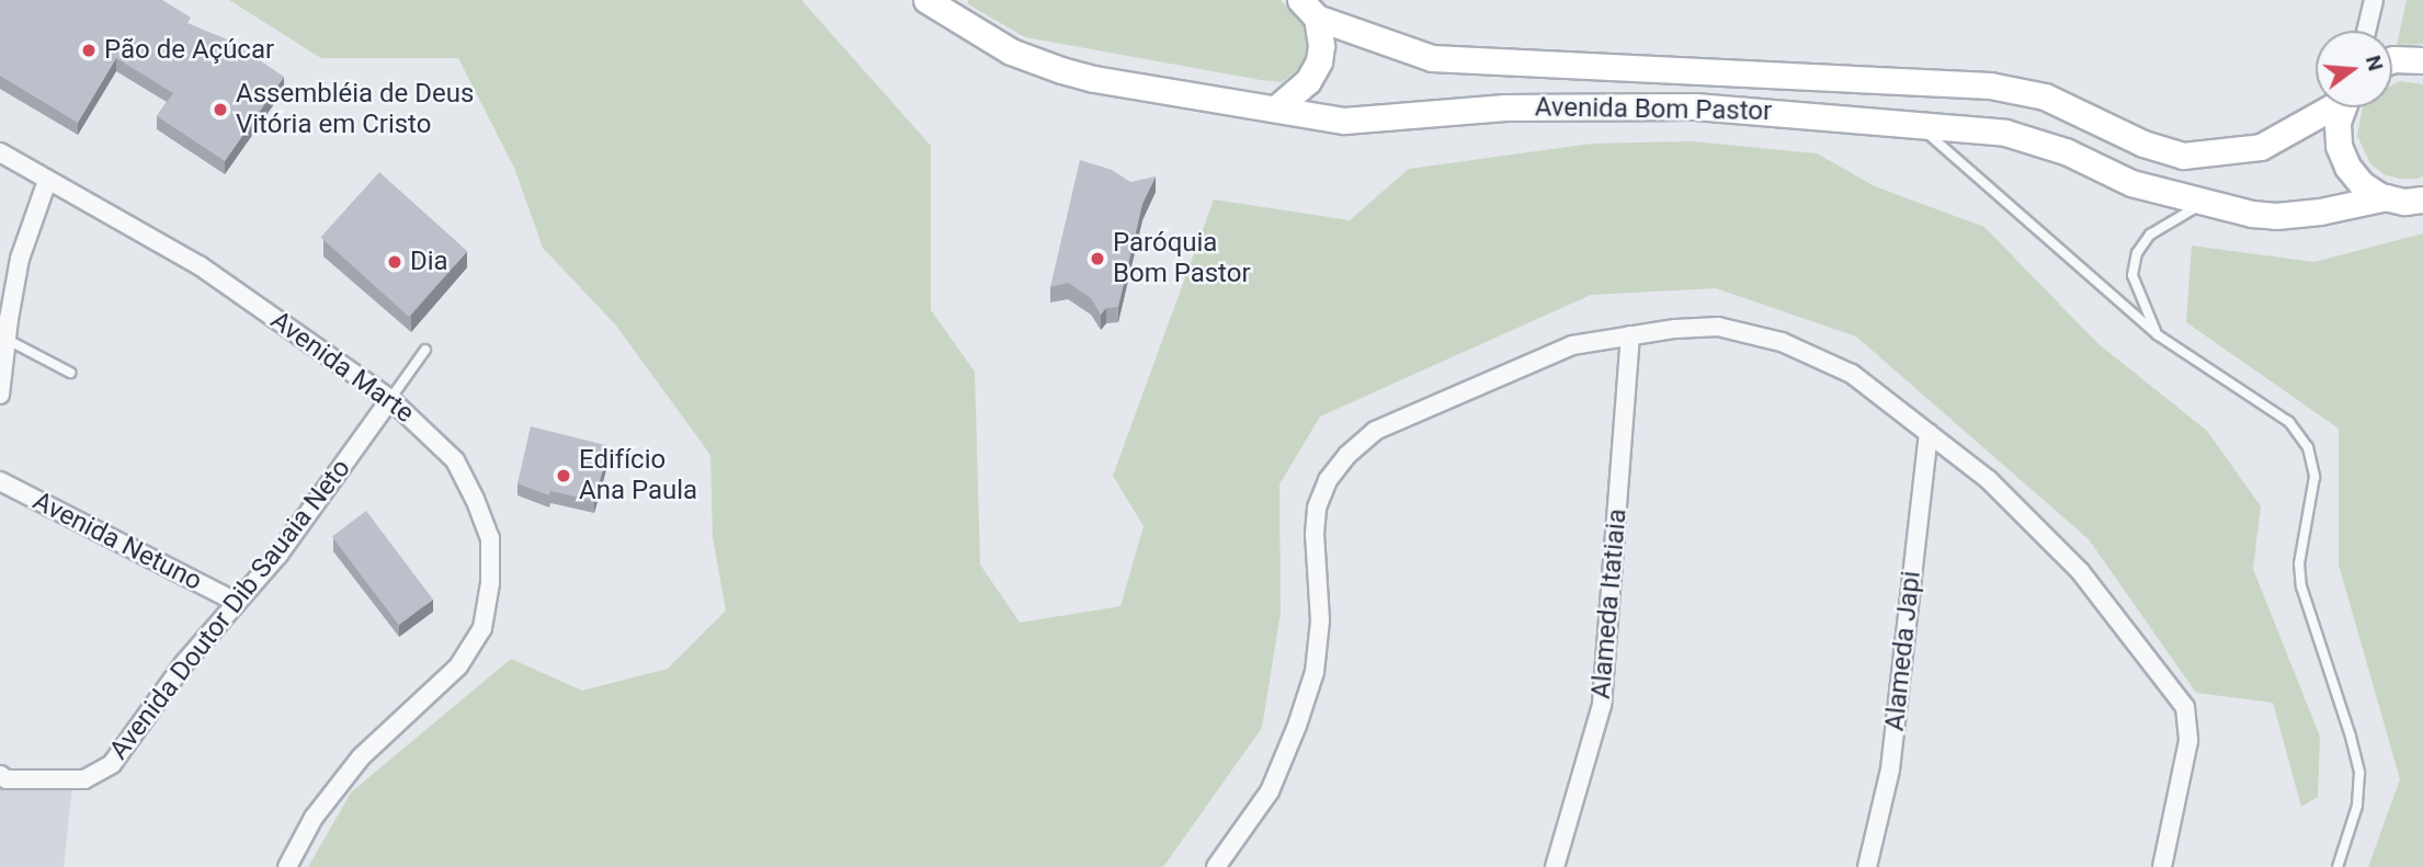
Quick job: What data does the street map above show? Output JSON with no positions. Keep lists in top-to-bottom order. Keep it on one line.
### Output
{"streets":{"street":["Avenida Bom Pastor","Avenida Marte","Avenida Netuno","Alameda Itatiaia","Avenida Doutor Dib Sauaia Neto","Alameda Japi"]},"crossings":[["Avenida Marte","Avenida Doutor Dib Sauaia Neto"],["Avenida Netuno","Avenida Doutor Dib Sauaia Neto"]],"places":["Pão de Açúcar","Assembléia de Deus Vitória em Cristo","Paróquia Bom Pastor","Dia","Edifício Ana Paula"],"north":"right"}
